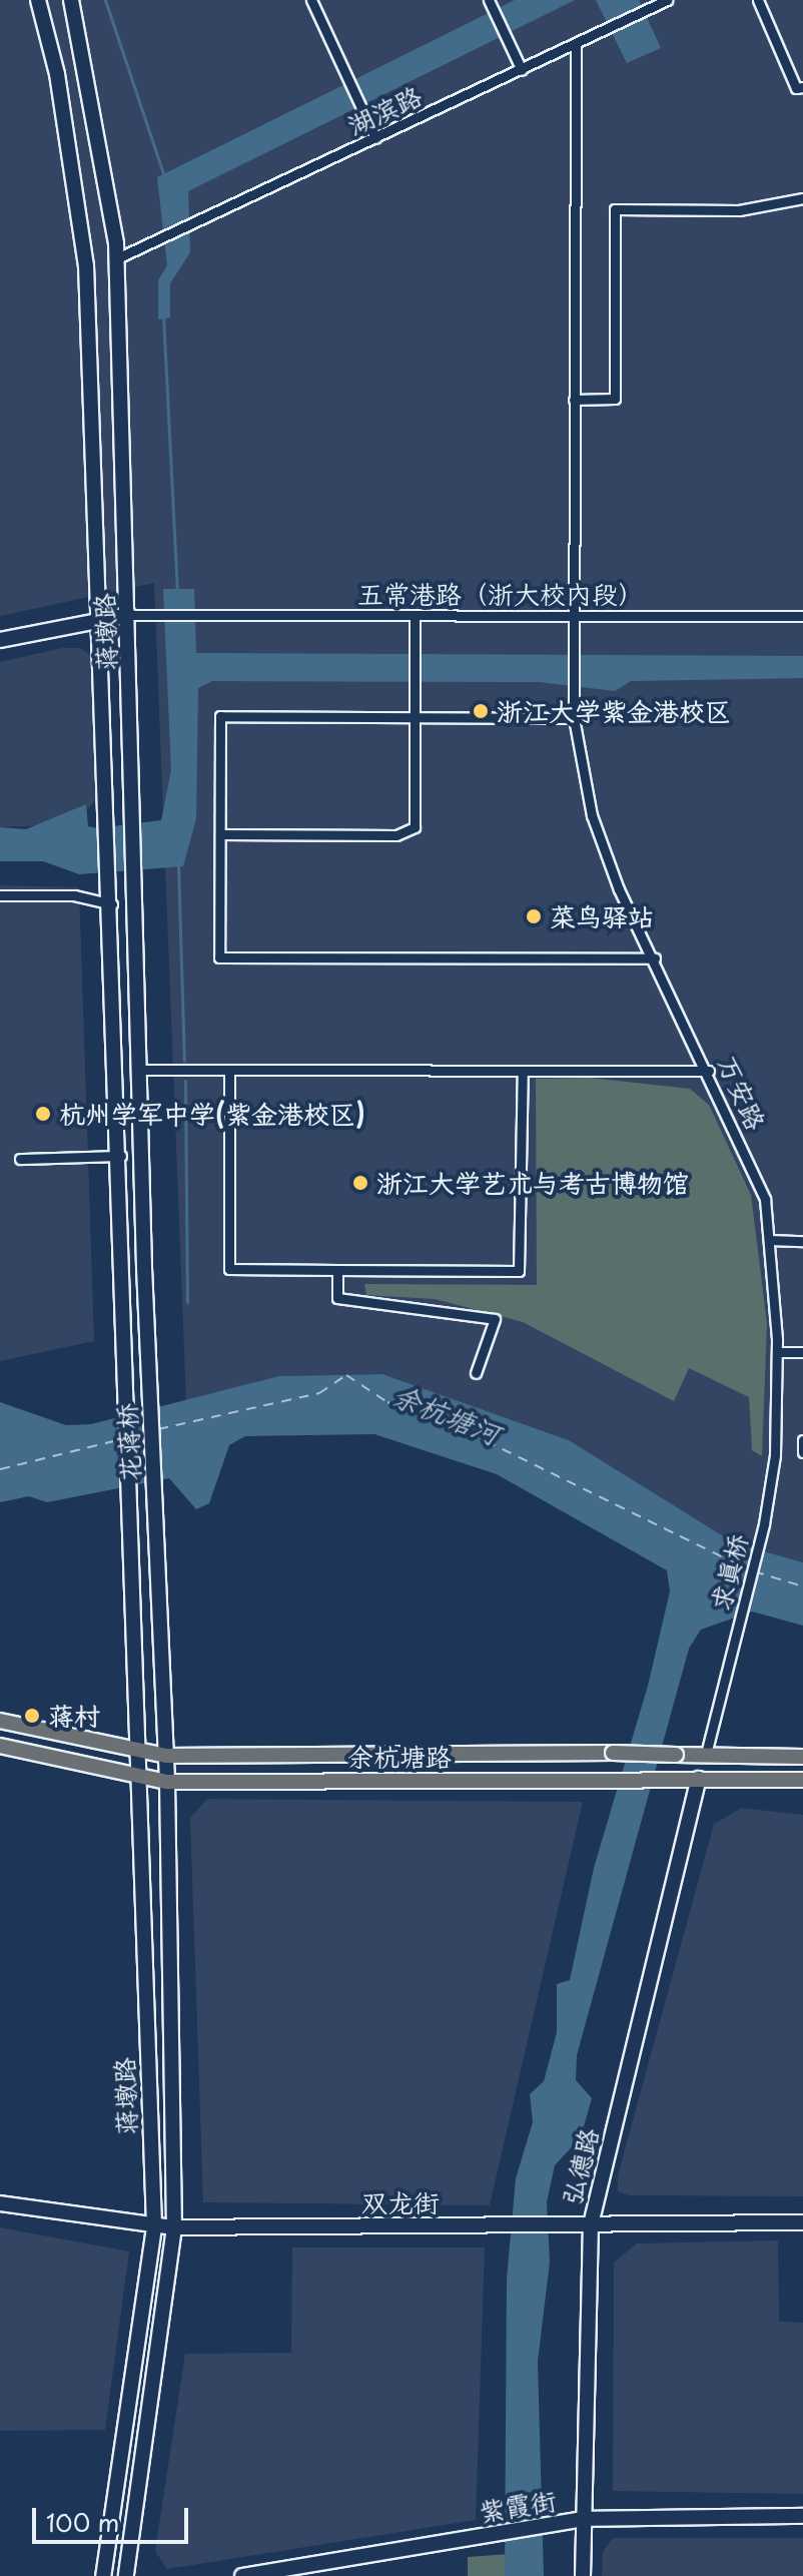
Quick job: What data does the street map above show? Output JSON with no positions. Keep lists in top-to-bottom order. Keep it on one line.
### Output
{"streets":{"main road":["蒋墩路","花蒋桥","余杭塘路","弘德路","双龙街","紫霞街"],"street":["湖滨路","五常港路（浙大校内段）","万安路","求真桥"]},"crossings":[["湖滨路","蒋墩路"],["湖滨路","万安路"],["五常港路（浙大校内段）","蒋墩路"],["五常港路（浙大校内段）","万安路"],["蒋墩路","花蒋桥"],["蒋墩路","余杭塘路"],["蒋墩路","双龙街"],["万安路","求真桥"],["求真桥","余杭塘路"],["余杭塘路","弘德路"],["弘德路","双龙街"],["弘德路","紫霞街"]],"water":["余杭塘河"],"places":["浙江大学紫金港校区","菜鸟驿站","杭州学军中学(紫金港校区)","浙江大学艺术与考古博物馆","蒋村"],"scale_bar":"100 m"}
